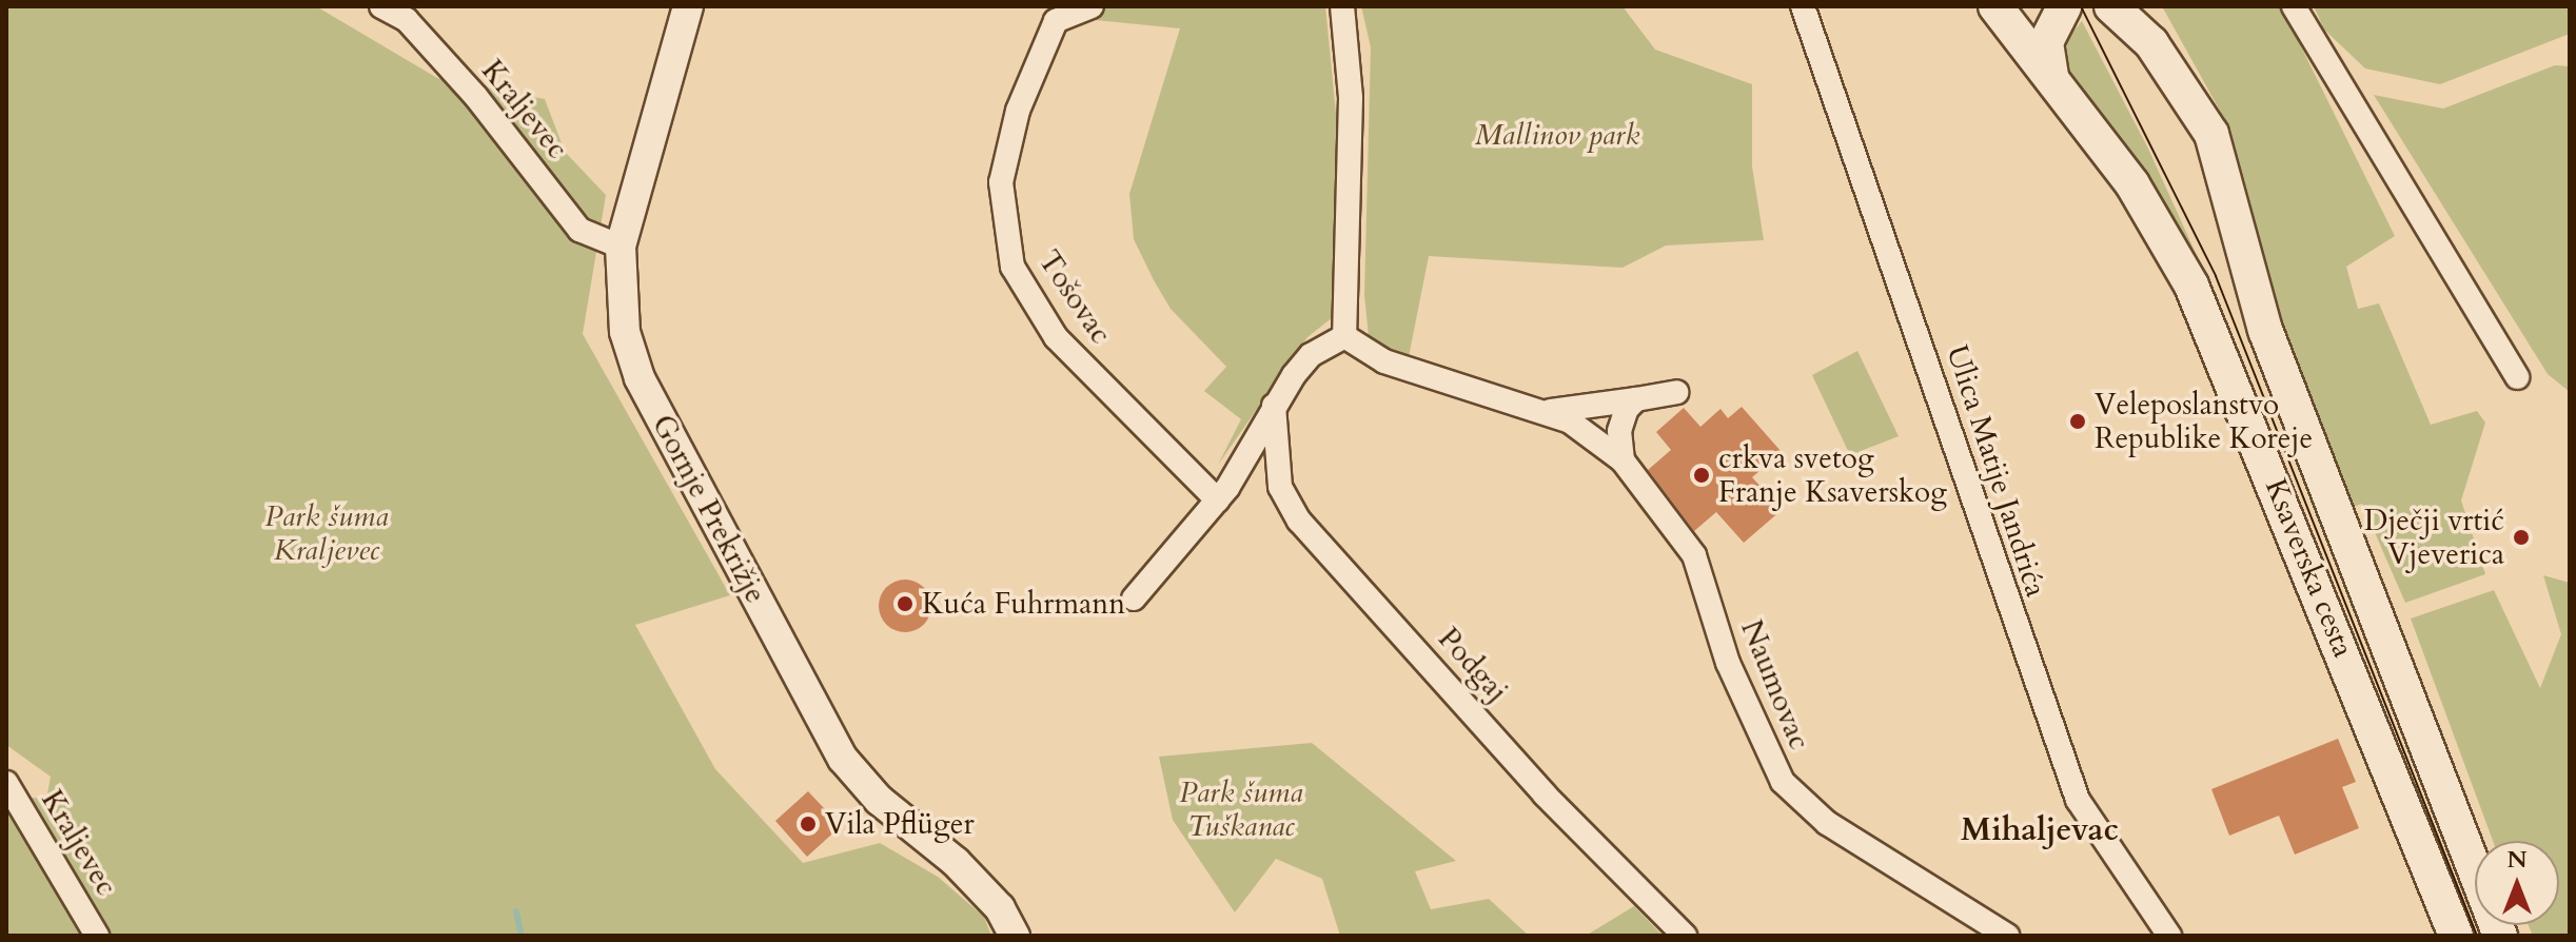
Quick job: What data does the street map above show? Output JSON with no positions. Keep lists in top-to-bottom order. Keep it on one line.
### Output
{"streets":{"main road":["Ksaverska cesta"],"street":["Kraljevec","Tošovac","Ulica Matije Jandrića","Gornje Prekrižje","Podgaj","Naumovac"]},"crossings":[["Kraljevec","Gornje Prekrižje"]],"districts":["Mihaljevac"],"parks":["Mallinov park","Park šuma Kraljevec","Park šuma Tuškanac"],"places":["Veleposlanstvo Republike Koreje","crkva svetog Franje Ksaverskog","Dječji vrtić Vjeverica","Kuća Fuhrmann","Vila Pflüger"],"north":"top"}
